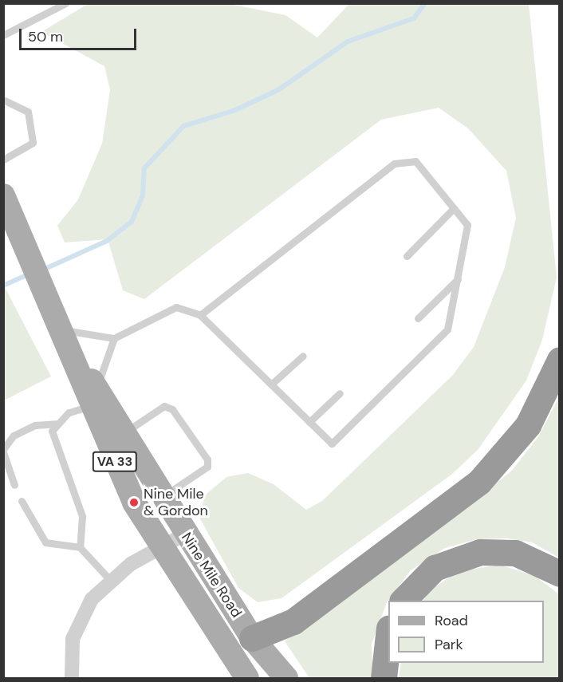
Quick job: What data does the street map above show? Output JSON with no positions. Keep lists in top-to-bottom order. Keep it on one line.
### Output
{"streets":{"main road":["VA 33","Nine Mile Road"]},"places":["Nine Mile & Gordon"],"legend":["Road","Park"],"scale_bar":"50 m"}
